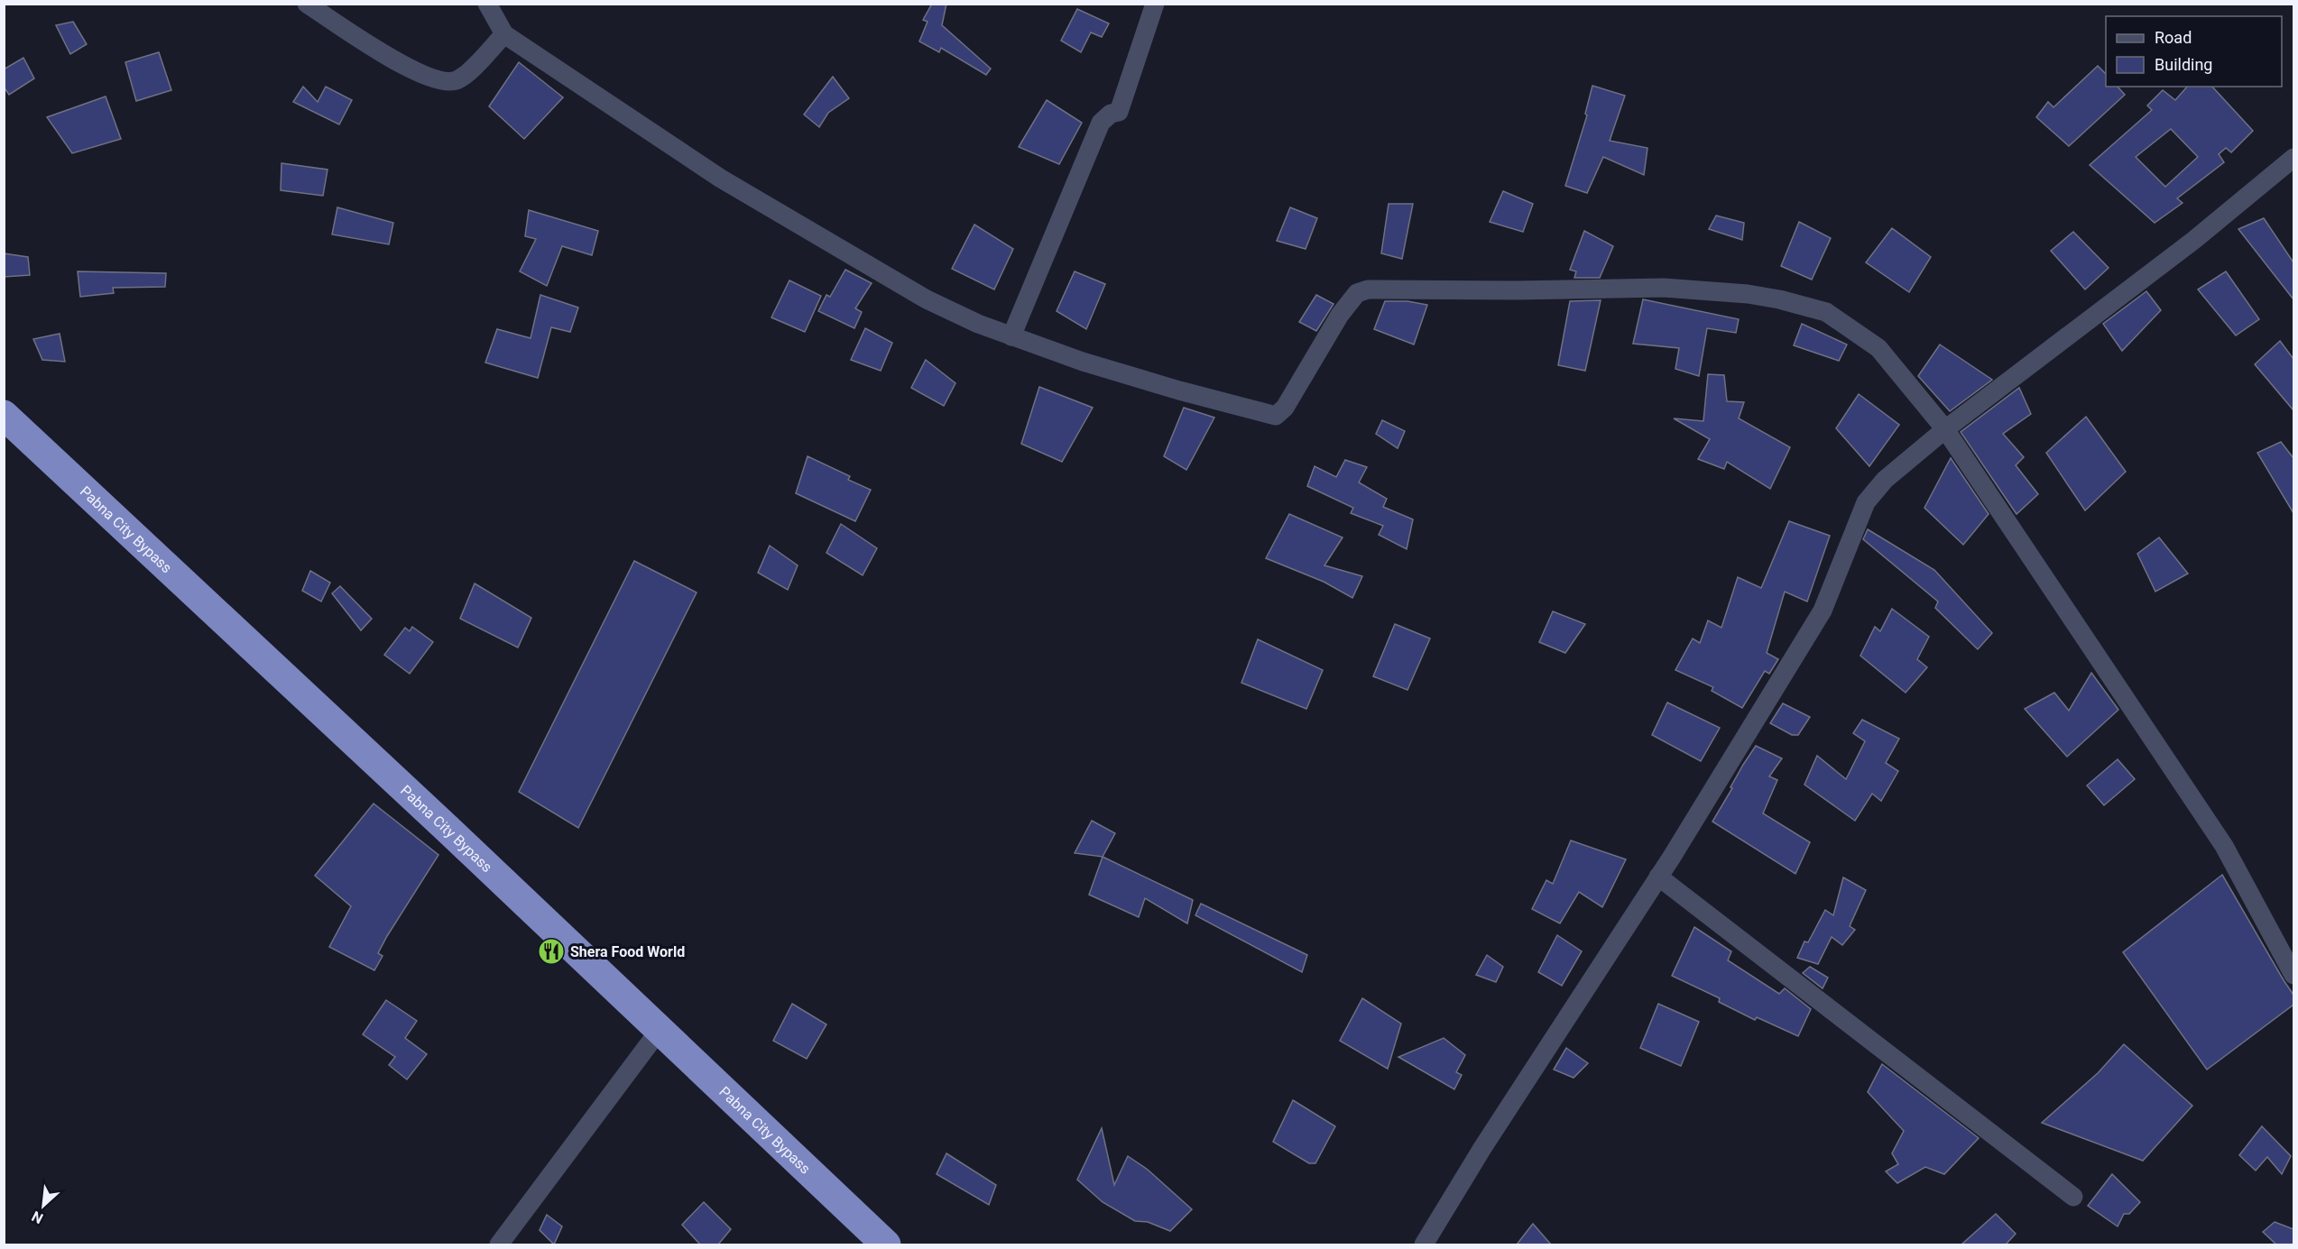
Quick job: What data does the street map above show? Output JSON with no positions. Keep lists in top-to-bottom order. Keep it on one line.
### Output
{"streets":{"highway":["Pabna City Bypass"]},"places":{"restaurant":["Shera Food World"]},"legend":["Road","Building"],"north":"bottom left"}
